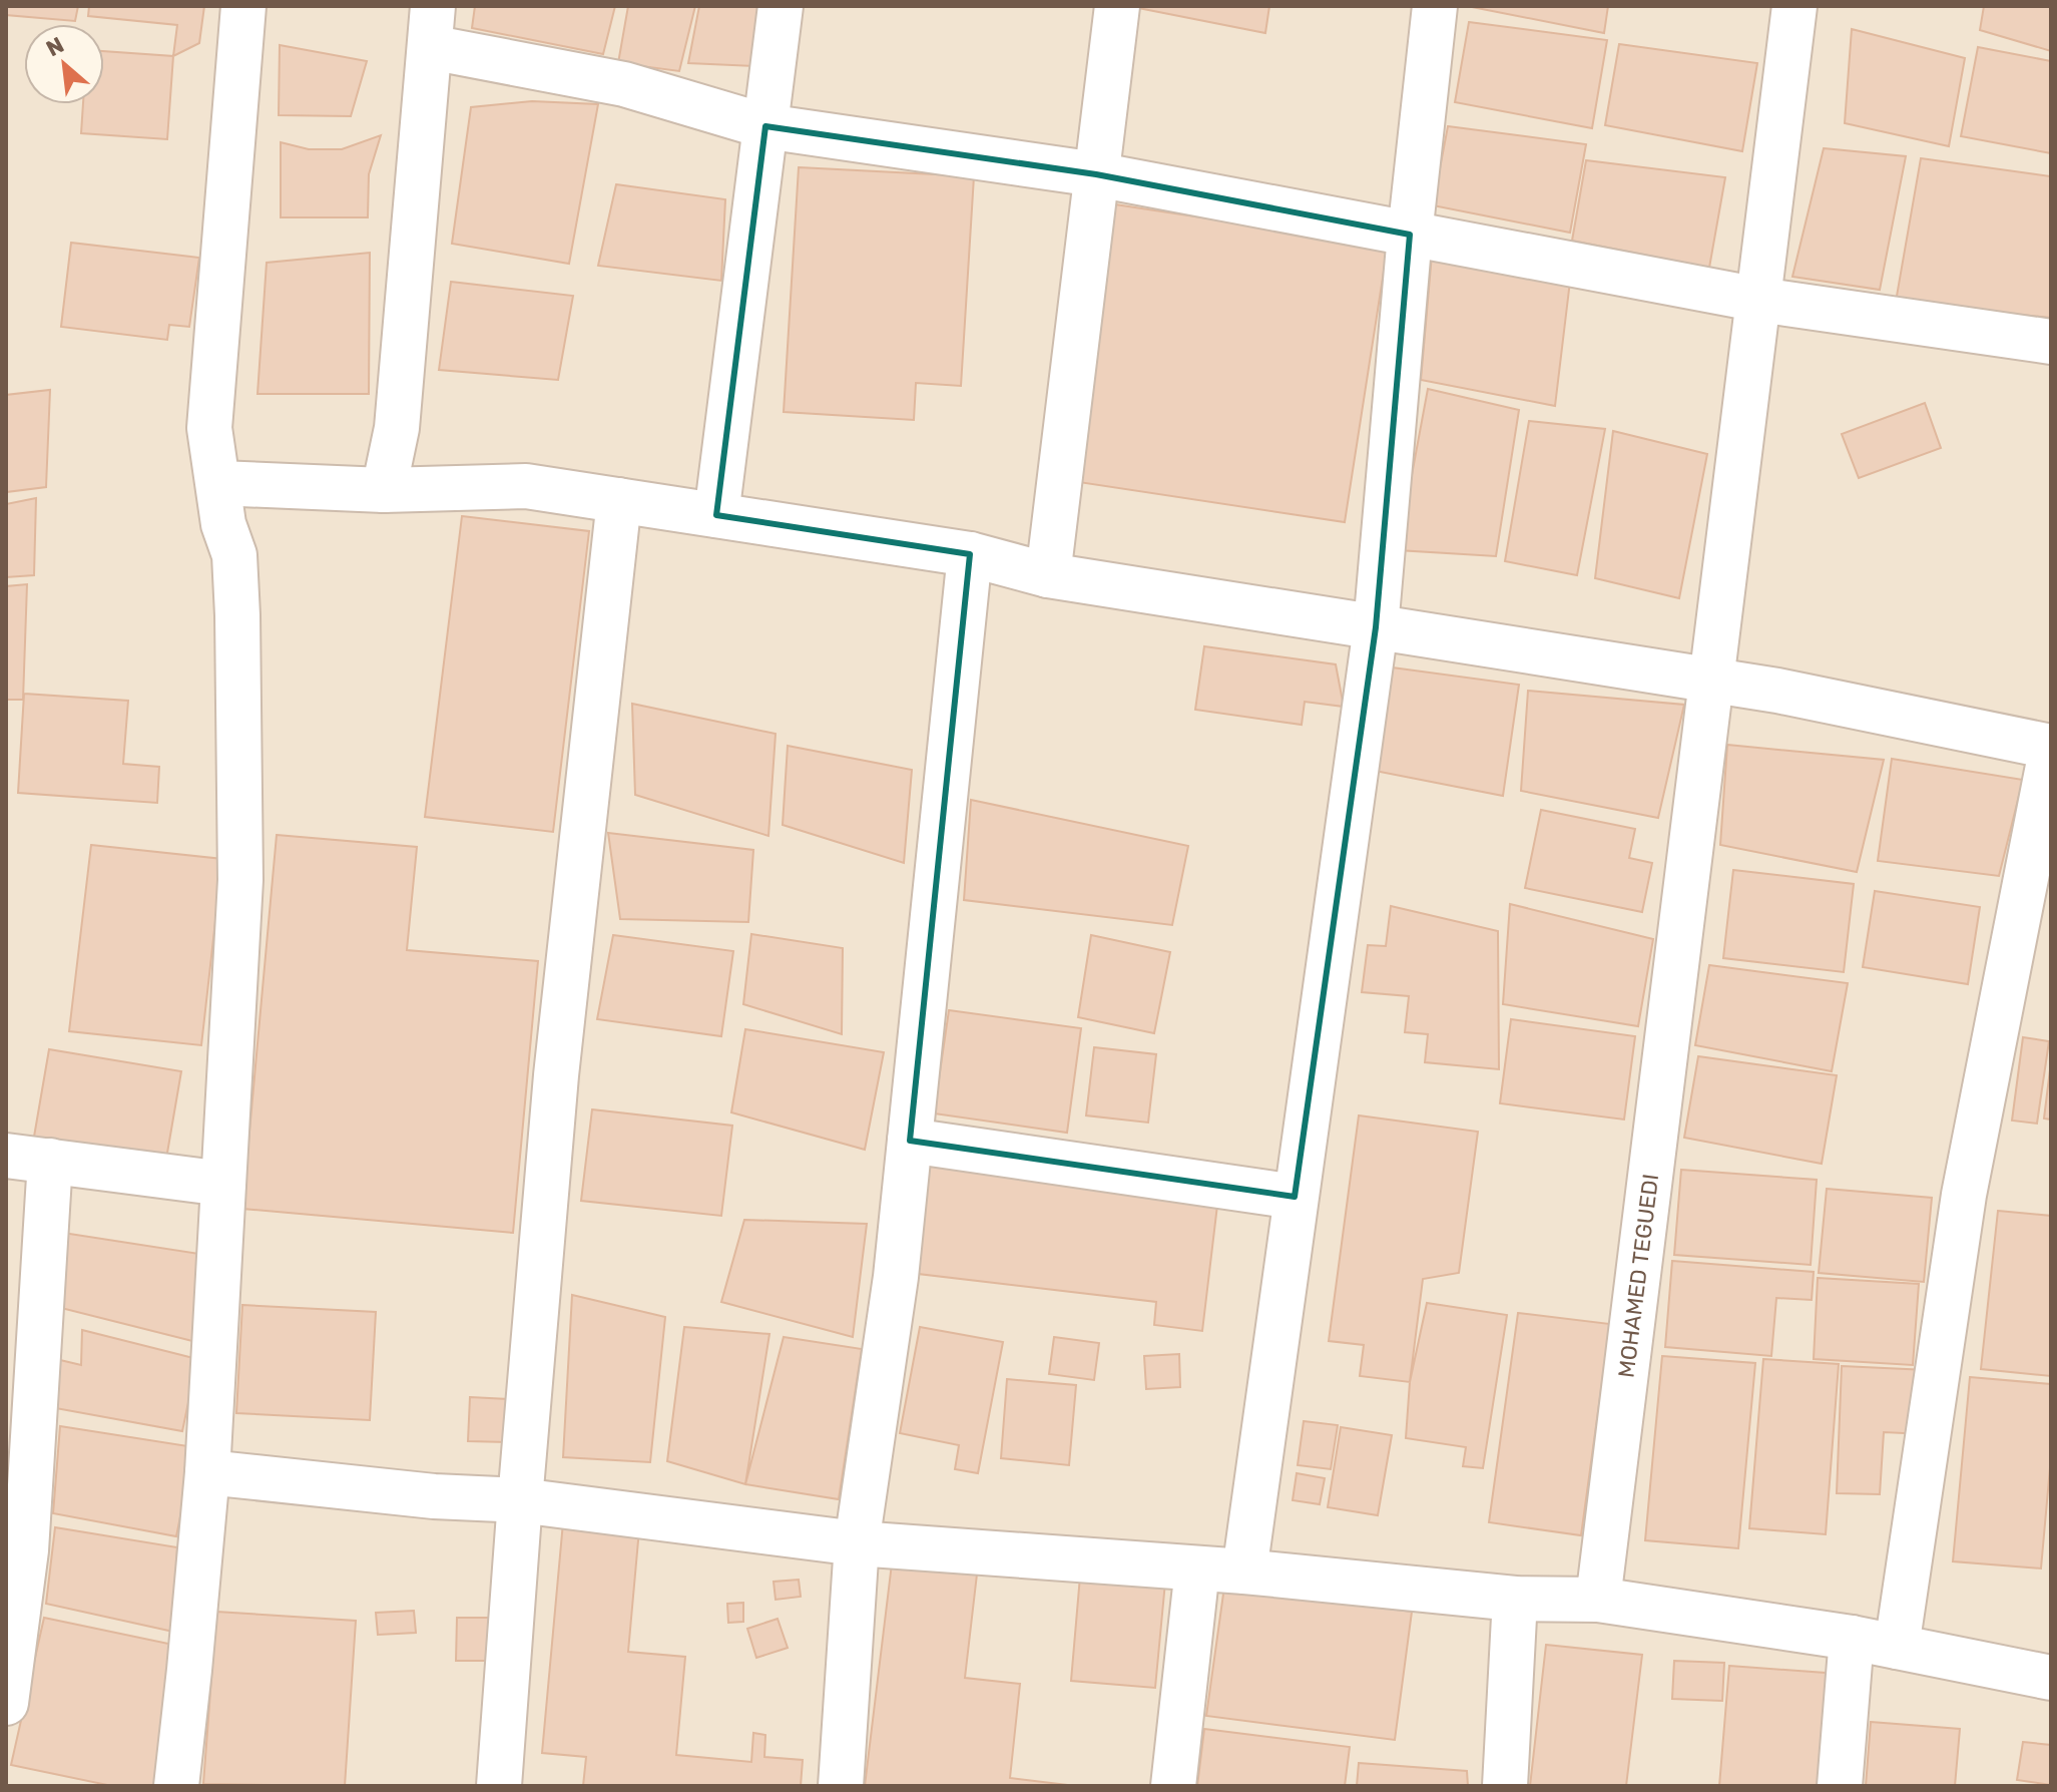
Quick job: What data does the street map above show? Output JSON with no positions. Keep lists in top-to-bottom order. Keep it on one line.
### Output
{"streets":{"street":["MOHAMED TEGUEDI"]},"north":"top left"}
